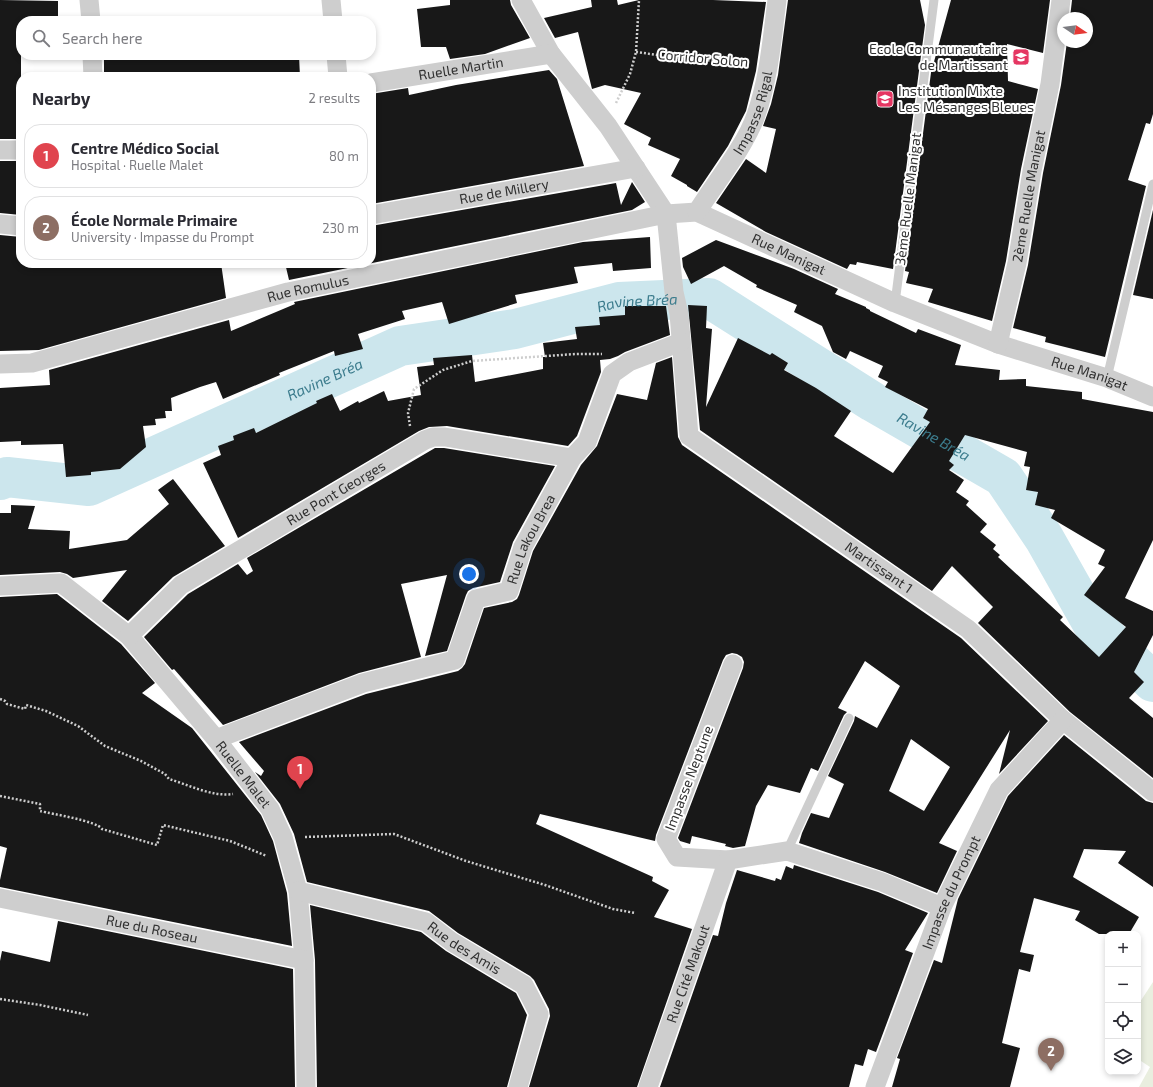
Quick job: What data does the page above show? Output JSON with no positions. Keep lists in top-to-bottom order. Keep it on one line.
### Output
{"streets":{"street":["Ruelle Martin","Impasse Rigal","Rue de Millery","2ème Ruelle Manigat","Rue Manigat","Rue Romulus","Rue Pont Georges","Rue Lakou Brea","Martissant 1","Ruelle Malet","Impasse Neptune","Impasse du Prompt","Rue du Roseau","Rue des Amis","Rue Cité Makout"],"lane":["3ème Ruelle Manigat"],"path":["Corridor Solon"]},"crossings":[["Corridor Solon","Impasse Rigal"],["Impasse Rigal","Rue Manigat"],["2ème Ruelle Manigat","Rue Manigat"],["3ème Ruelle Manigat","Rue Manigat"],["Rue Manigat","Rue Romulus"],["Rue Manigat","Martissant 1"],["Rue Romulus","Martissant 1"],["Rue Pont Georges","Rue Lakou Brea"],["Rue Pont Georges","Ruelle Malet"],["Rue Lakou Brea","Martissant 1"],["Rue Lakou Brea","Ruelle Malet"],["Martissant 1","Impasse du Prompt"],["Ruelle Malet","Rue du Roseau"],["Ruelle Malet","Rue des Amis"],["Impasse Neptune","Impasse du Prompt"],["Impasse Neptune","Rue Cité Makout"]],"water":["Ravine Bréa"],"places":{"school or university":["Ecole Communautaire de Martissant","Institution Mixte Les Mésanges Bleues"]},"north":"right","page":{"search":"Search here","heading":["Nearby","2 results"],"list":[{"mark":"1","name":"Centre Médico Social","note":"Hospital · Ruelle Malet","value":"80 m"},{"mark":"2","name":"École Normale Primaire","note":"University · Impasse du Prompt","value":"230 m"}],"pins":["1","2"],"map_buttons":["+","−"]}}
